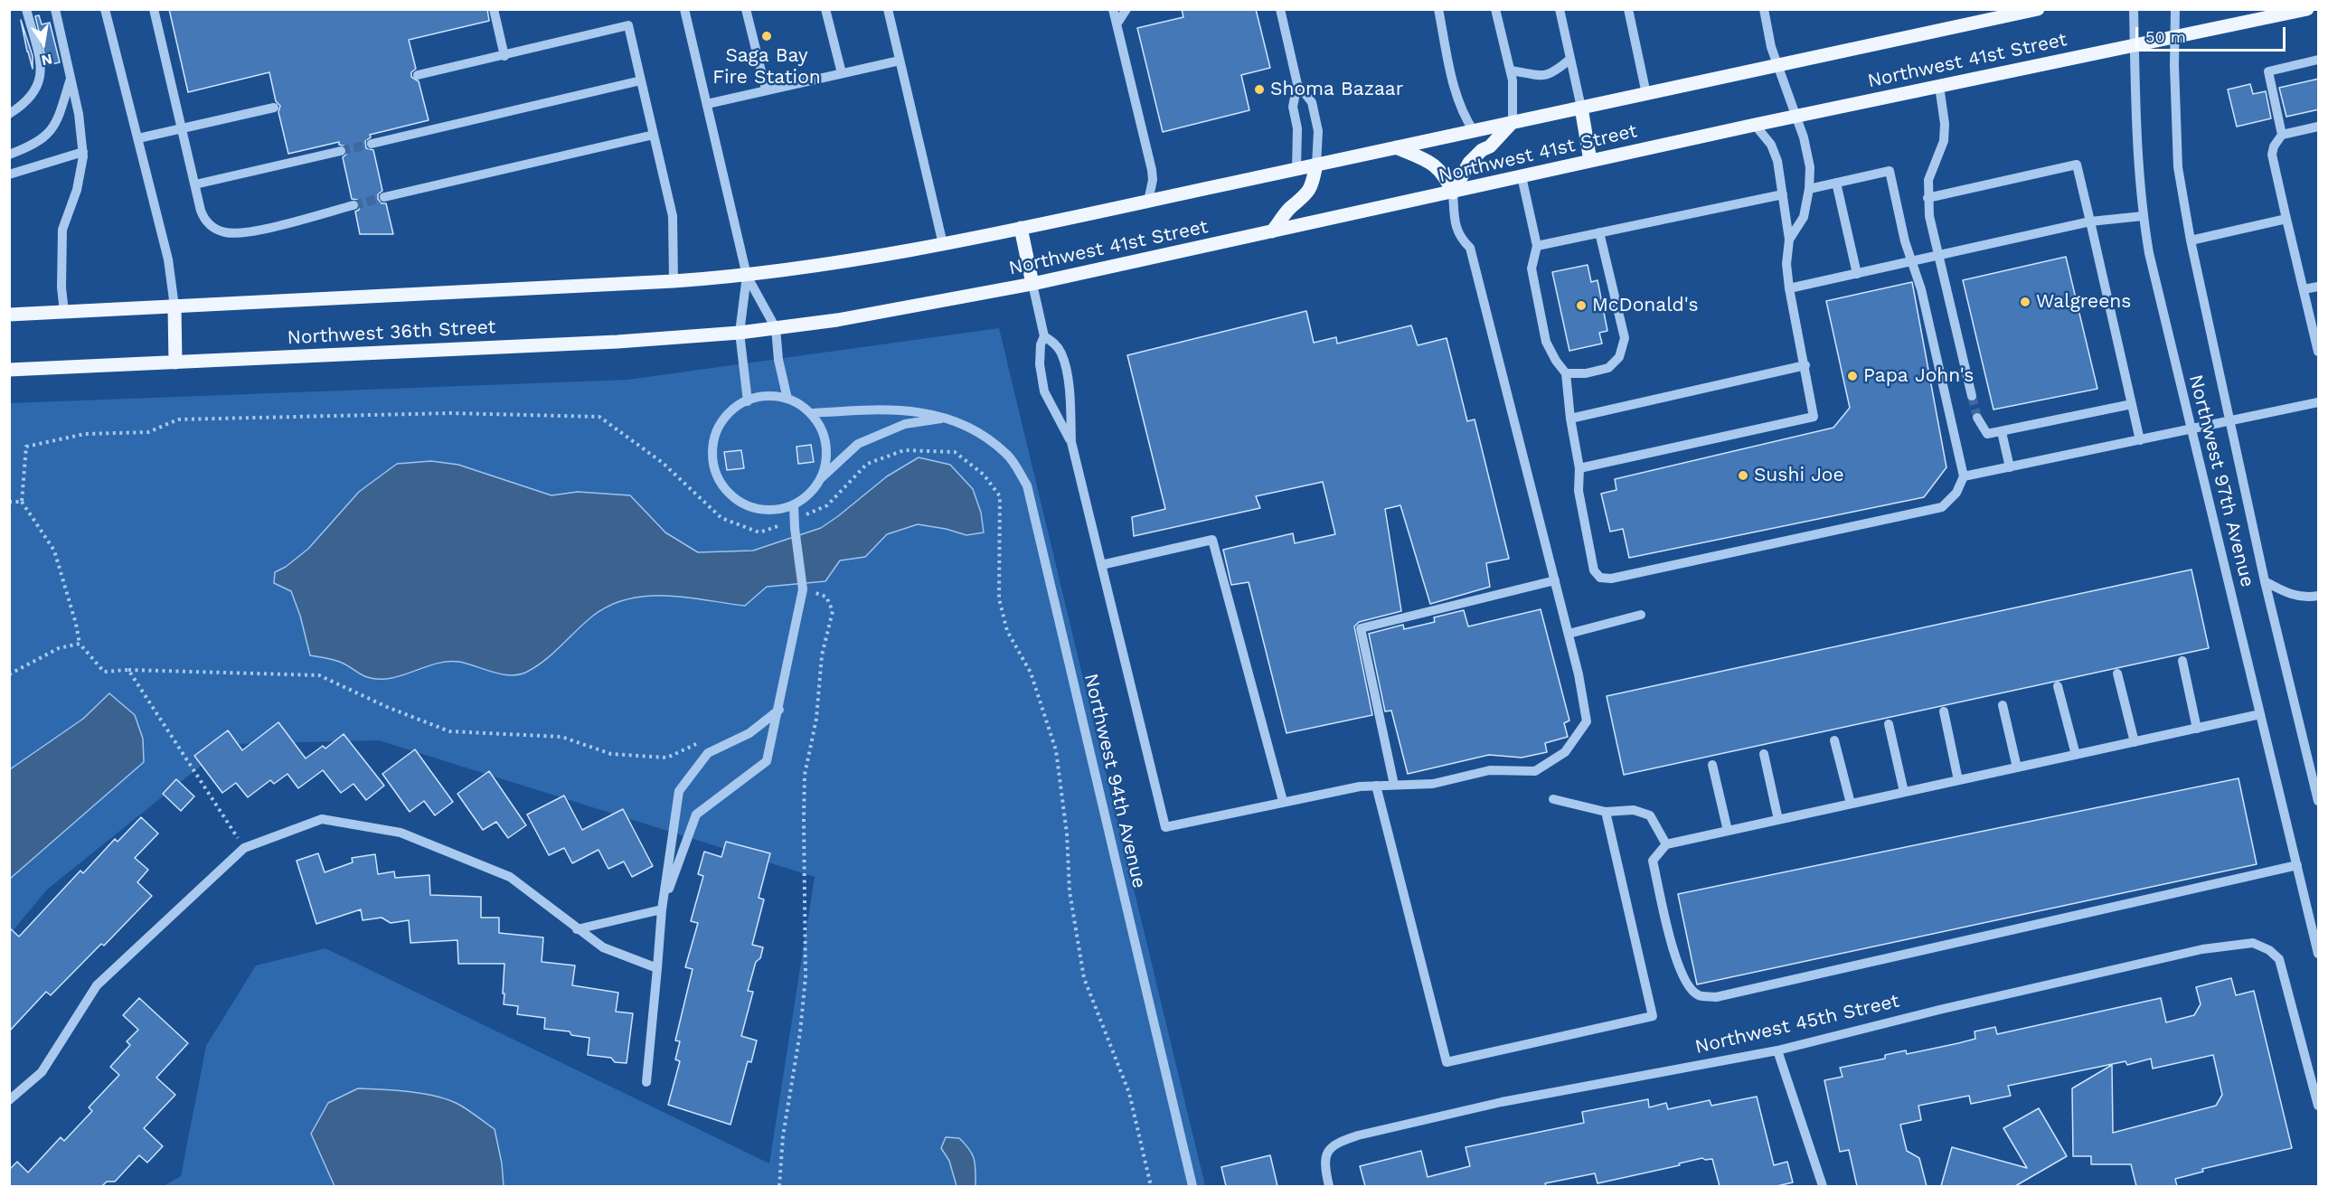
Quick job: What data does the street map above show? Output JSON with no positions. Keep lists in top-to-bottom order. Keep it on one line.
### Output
{"streets":{"main road":["Northwest 41st Street","Northwest 36th Street"],"street":["Northwest 97th Avenue","Northwest 94th Avenue","Northwest 45th Street"]},"crossings":[["Northwest 41st Street","Northwest 36th Street"],["Northwest 41st Street","Northwest 97th Avenue"]],"places":["Saga Bay Fire Station","Shoma Bazaar","Walgreens","McDonald's","Papa John's","Sushi Joe"],"scale_bar":"50 m","north":"bottom"}
